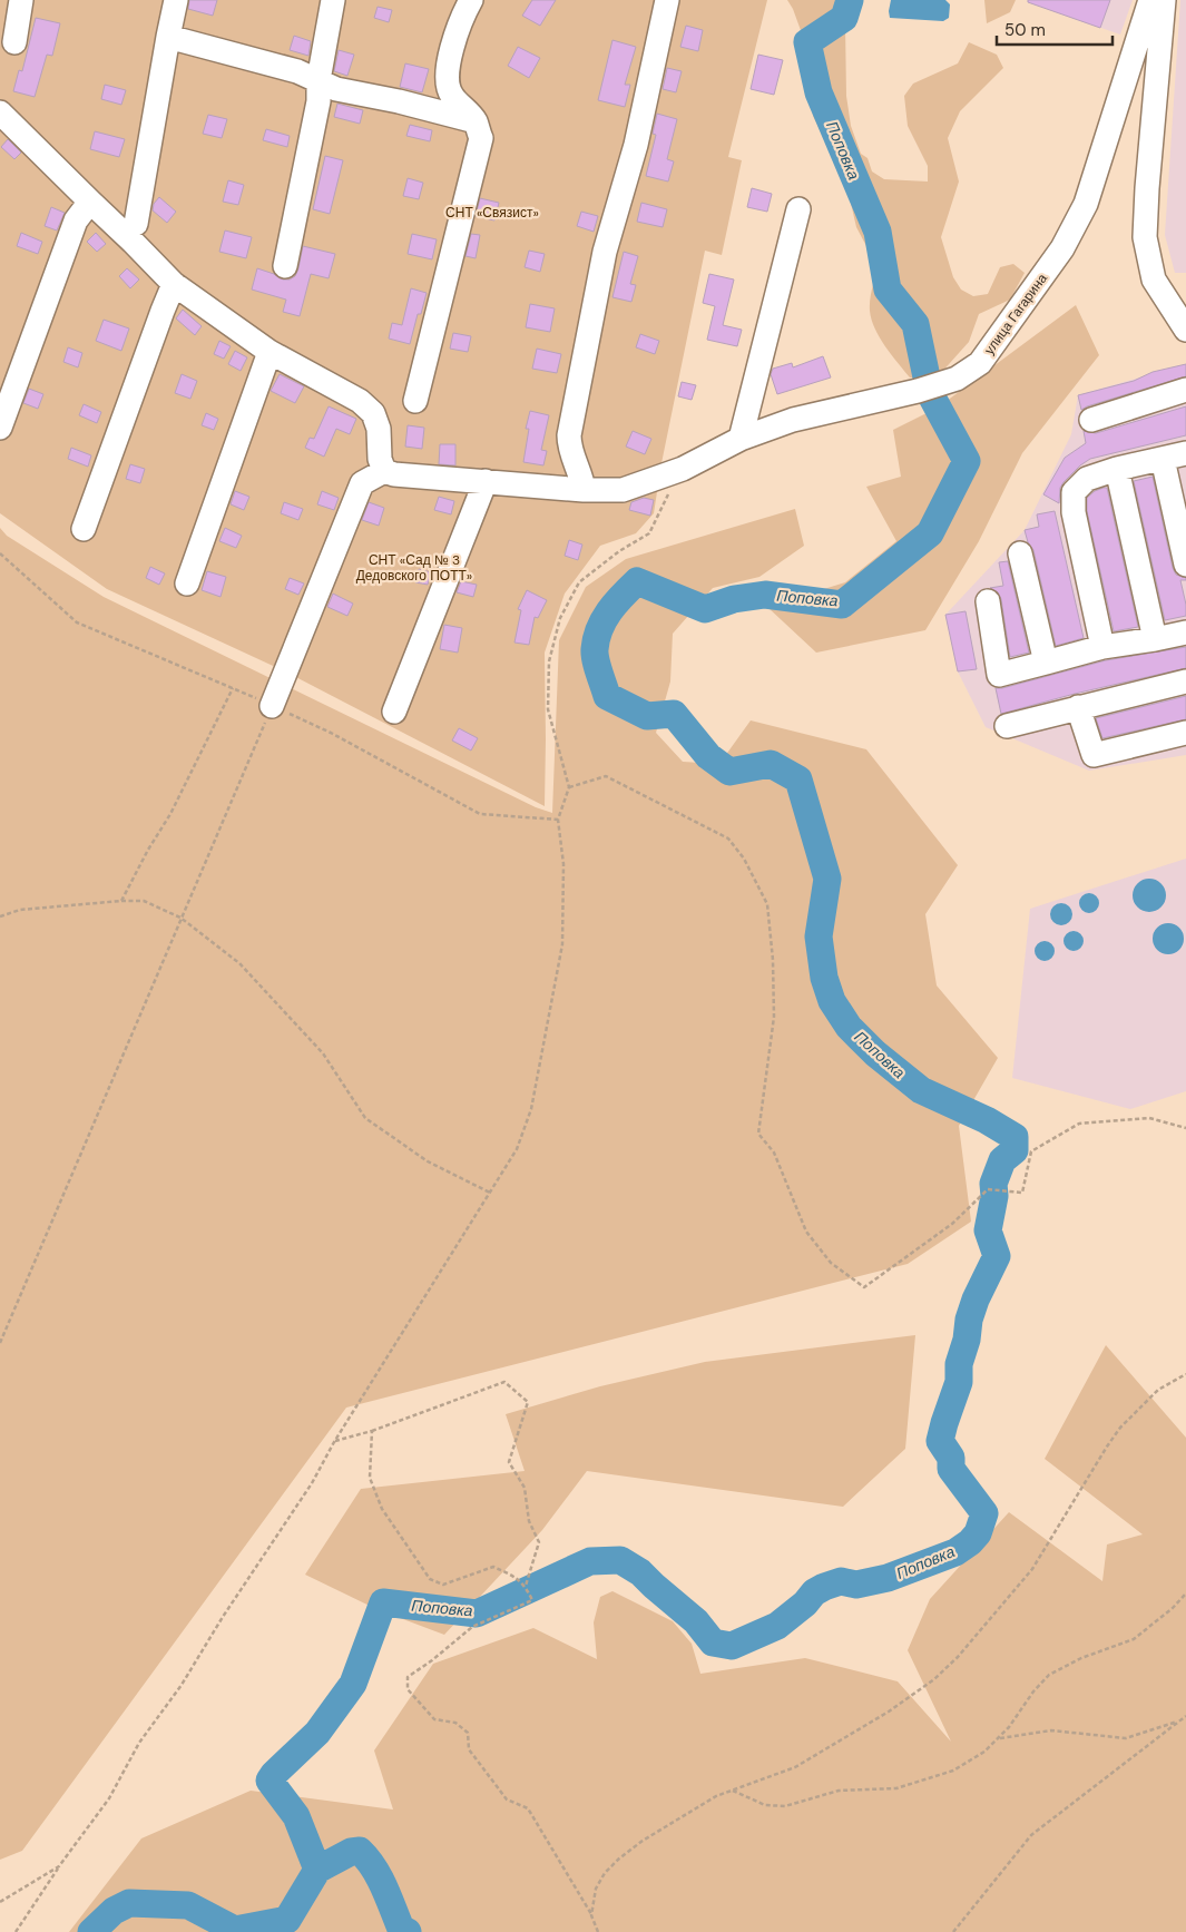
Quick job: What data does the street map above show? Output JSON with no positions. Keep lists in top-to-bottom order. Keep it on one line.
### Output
{"streets":{"street":["улица Гагарина"]},"water":["Поповка"],"parks":["СНТ «Связист»","СНТ «Сад № 3 Дедовского ПОТТ»"],"scale_bar":"50 m"}
